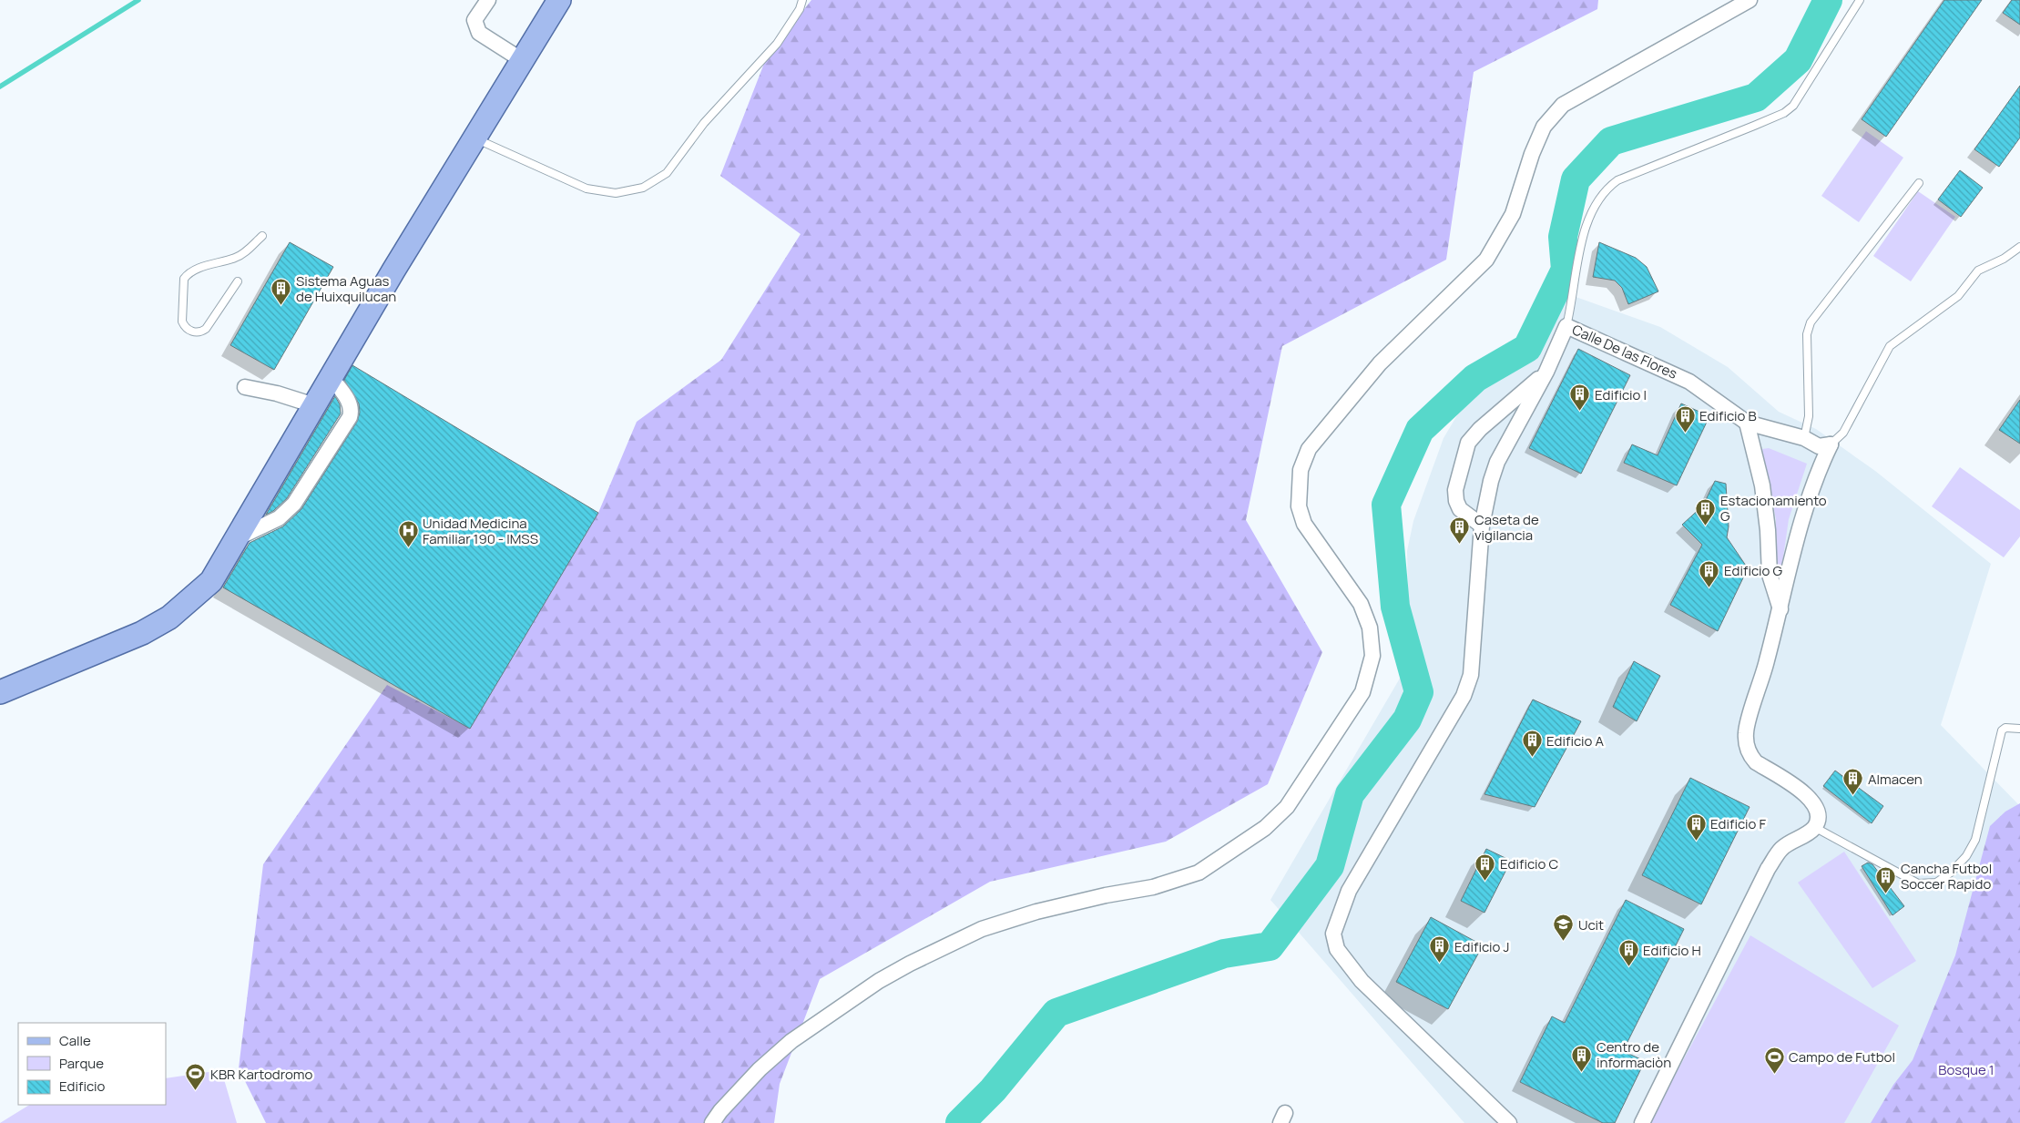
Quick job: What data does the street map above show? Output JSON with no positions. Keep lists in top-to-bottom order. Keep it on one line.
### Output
{"streets":{"street":["Calle De las Flores"]},"parks":["Bosque 1"],"places":{"building":["Sistema Aguas de Huixquilucan","Edificio I","Edificio B","Estacionamiento G","Caseta de vigilancia","Edificio G","Edificio A","Almacen","Edificio F","Edificio C","Cancha Futbol Soccer Rapido","Edificio J","Edificio H","Centro de informaciòn"],"hospital":["Unidad Medicina Familiar 190 - IMSS"],"school or university":["Ucit"],"sports":["Campo de Futbol","KBR Kartodromo"]},"legend":["Calle","Parque","Edificio"]}
